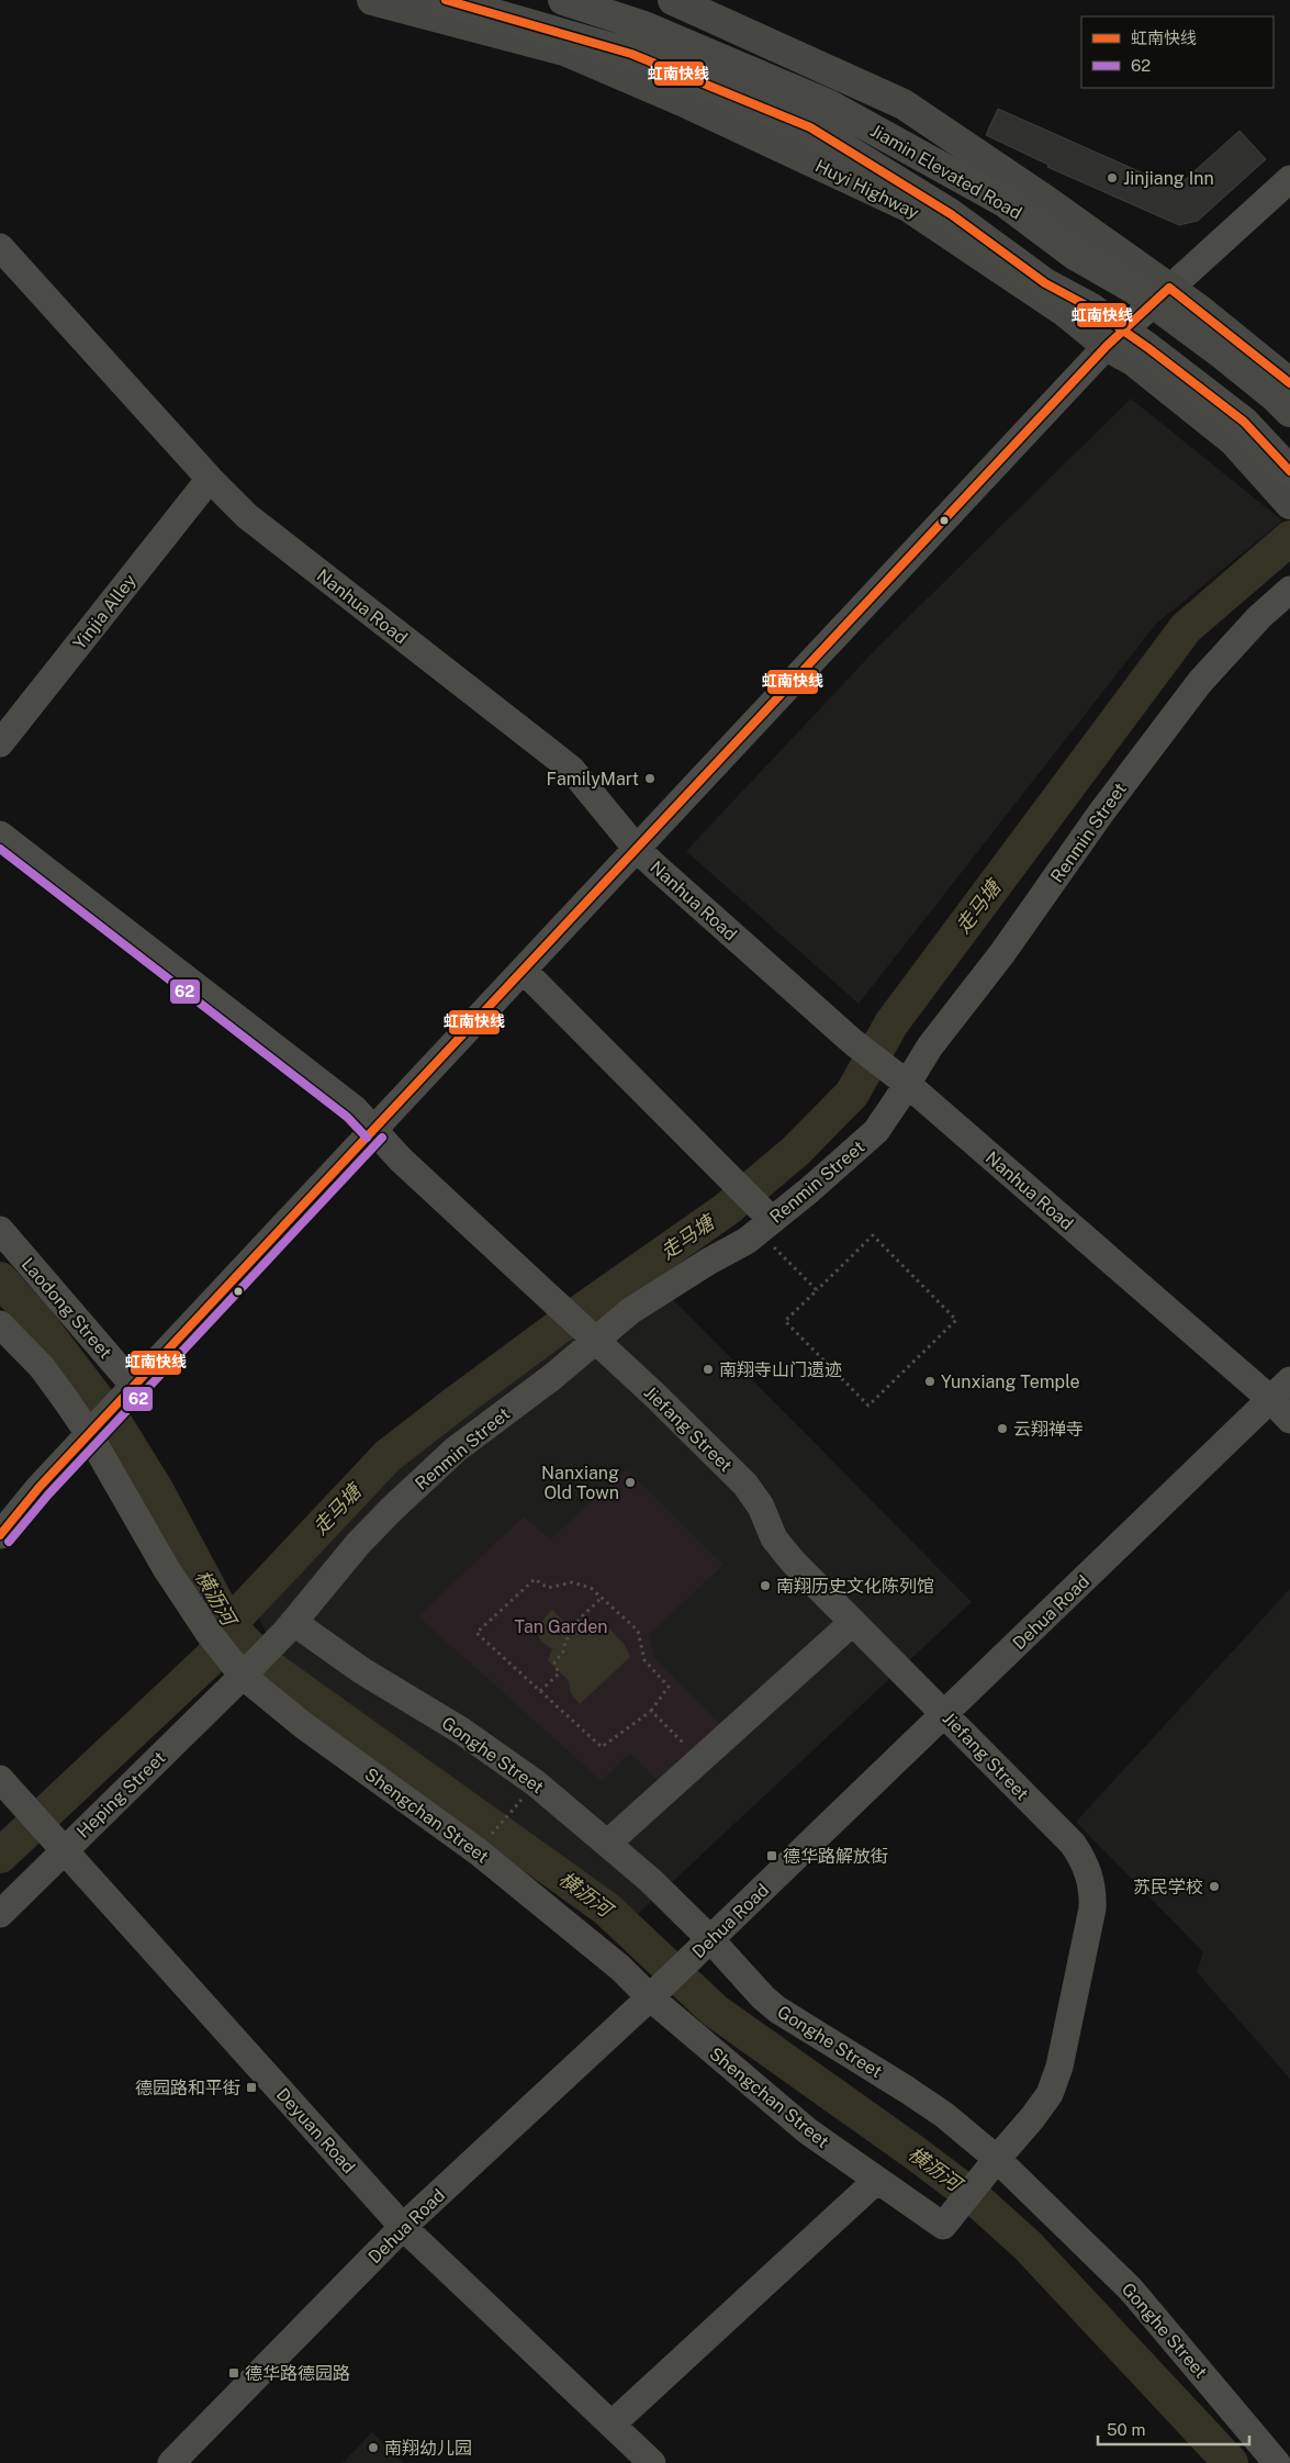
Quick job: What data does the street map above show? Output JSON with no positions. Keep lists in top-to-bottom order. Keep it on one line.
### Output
{"streets":{"highway":["Jiamin Elevated Road"],"main road":["Huyi Highway"],"street":["Nanhua Road","Yinjia Alley","Renmin Street","Laodong Street","Jiefang Street","Dehua Road","Gonghe Street","Heping Street","Shengchan Street","Deyuan Road"]},"crossings":[["Nanhua Road","Yinjia Alley"],["Nanhua Road","Renmin Street"],["Nanhua Road","Dehua Road"],["Renmin Street","Jiefang Street"],["Renmin Street","Gonghe Street"],["Renmin Street","Heping Street"],["Renmin Street","Shengchan Street"],["Jiefang Street","Dehua Road"],["Jiefang Street","Gonghe Street"],["Jiefang Street","Shengchan Street"],["Dehua Road","Gonghe Street"],["Dehua Road","Shengchan Street"],["Dehua Road","Deyuan Road"],["Heping Street","Shengchan Street"],["Heping Street","Deyuan Road"]],"water":["走马塘","横沥河"],"parks":["Tan Garden"],"places":{"other":["Jinjiang Inn","FamilyMart","南翔寺山门遗迹","Yunxiang Temple","云翔禅寺","Nanxiang Old Town","南翔历史文化陈列馆","苏民学校","南翔幼儿园"],"transit":["德华路解放街","德园路和平街","德华路德园路"]},"lines":["transit line 虹南快线","transit line 62"],"legend":["虹南快线","62"],"scale_bar":"50 m"}
